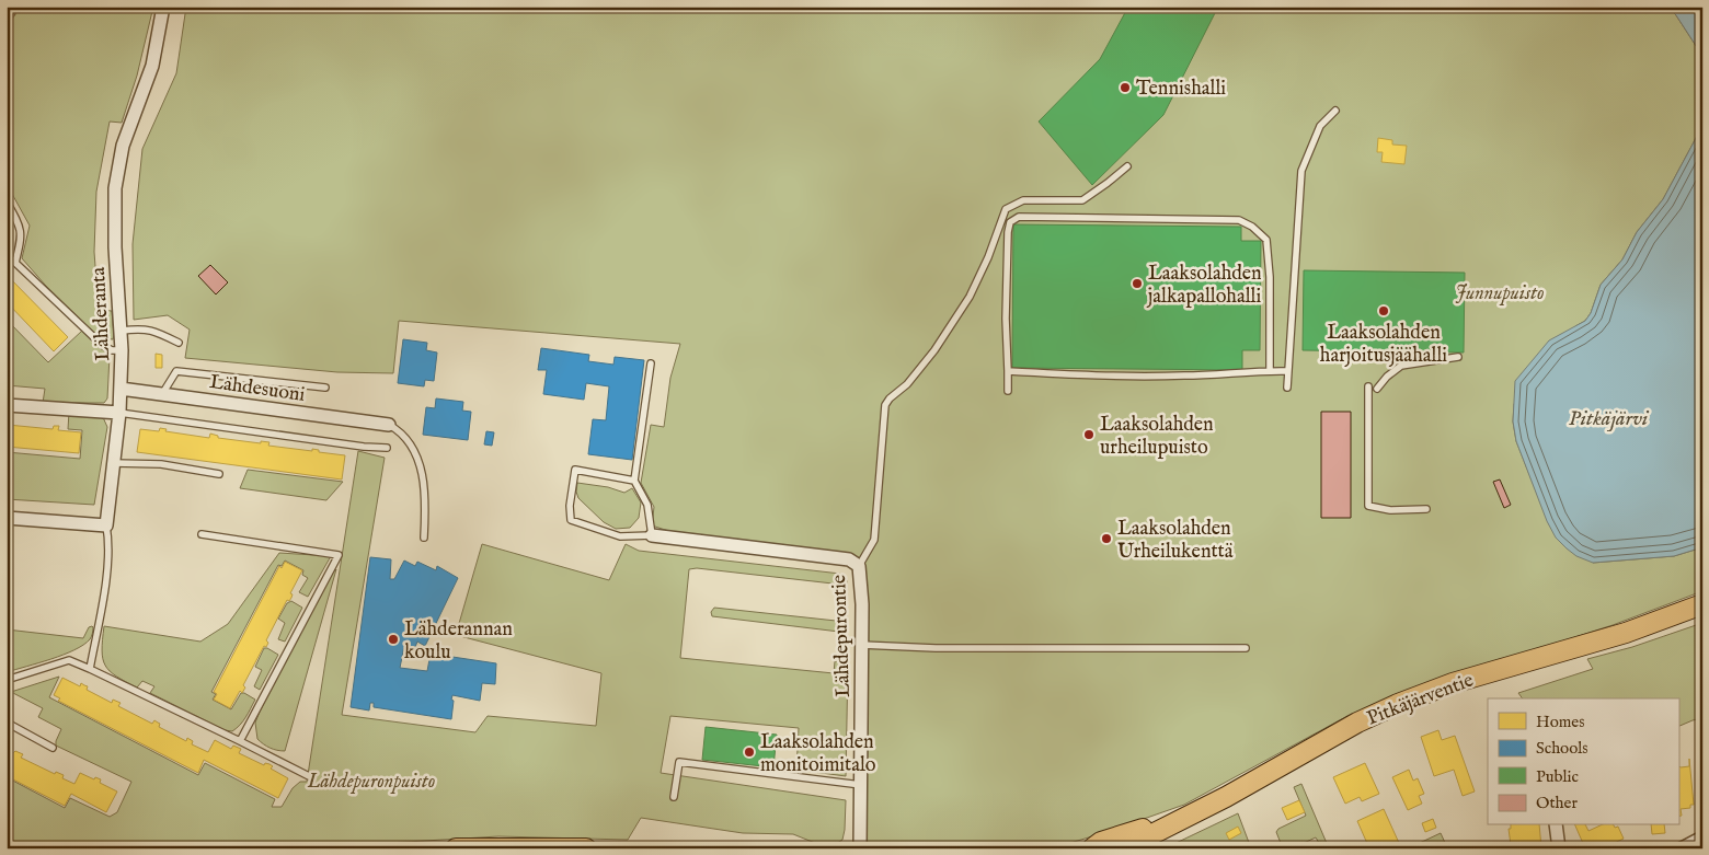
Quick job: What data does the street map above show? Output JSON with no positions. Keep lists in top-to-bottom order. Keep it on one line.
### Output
{"streets":{"main road":["Pitkäjärventie"],"street":["Lähderanta","Lähdesuoni","Lähdepurontie"]},"crossings":[["Lähderanta","Lähdesuoni"]],"water":["Pitkäjärvi"],"parks":["Junnupuisto","Lähdepuronpuisto"],"places":["Tennishalli","Laaksolahden jalkapallohalli","Laaksolahden harjoitusjäähalli","Laaksolahden urheilupuisto","Laaksolahden Urheilukenttä","Lähderannan koulu","Laaksolahden monitoimitalo"],"legend":["Homes","Schools","Public","Other"]}
